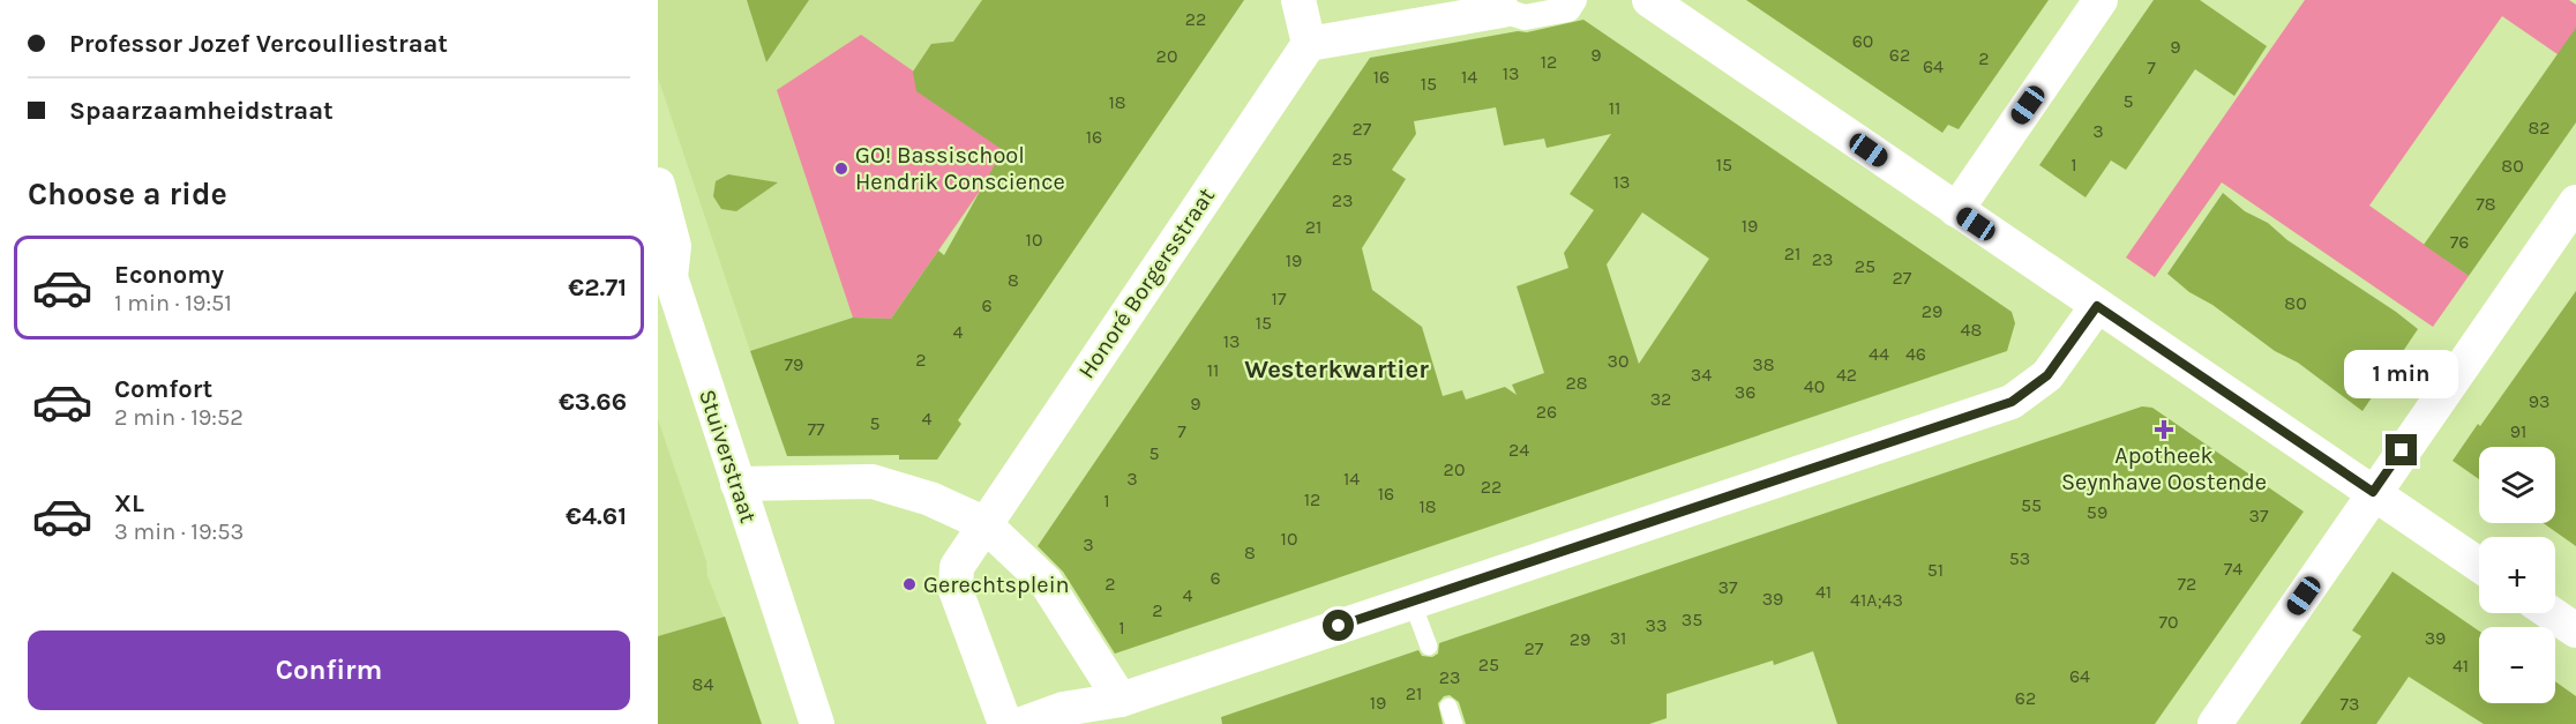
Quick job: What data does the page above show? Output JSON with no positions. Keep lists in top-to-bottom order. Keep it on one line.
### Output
{"streets":{"street":["Honoré Borgersstraat","Stuiverstraat"]},"districts":["Westerkwartier"],"places":{"other":["GO! Bassischool Hendrik Conscience","Gerechtsplein"],"health":["Apotheek Seynhave Oostende"]},"house_numbers":["22","60","9","9","62","20","2","12","64","7","13","16","14","15","5","18","11","82","27","3","16","25","15","1","80","13","23","78","19","21","10","76","21","23","19","25","27","8","17","80","6","29","15","48","4","13","44","46","2","30","79","38","11","34","42","28","40","36","32","93","9","26","4","5","77","7","91","24","5","20","3","14","22","16","12","1","55","18","59","37","10","3","8","53","74","51","6","2","72","37","41","4","39","41A;43","2","35","70","33","1","31","39","29","27","25","41","64","23","84","21","62","19","73"],"page":{"banner":["Professor Jozef Vercoulliestraat","Spaarzaamheidstraat"],"heading":"Choose a ride","list":[{"name":"Economy","note":"1 min · 19:51","value":"€2.71"},{"name":"Comfort","note":"2 min · 19:52","value":"€3.66"},{"name":"XL","note":"3 min · 19:53","value":"€4.61"}],"bubble":"1 min","map_buttons":["+","−"],"buttons":"Confirm"}}
